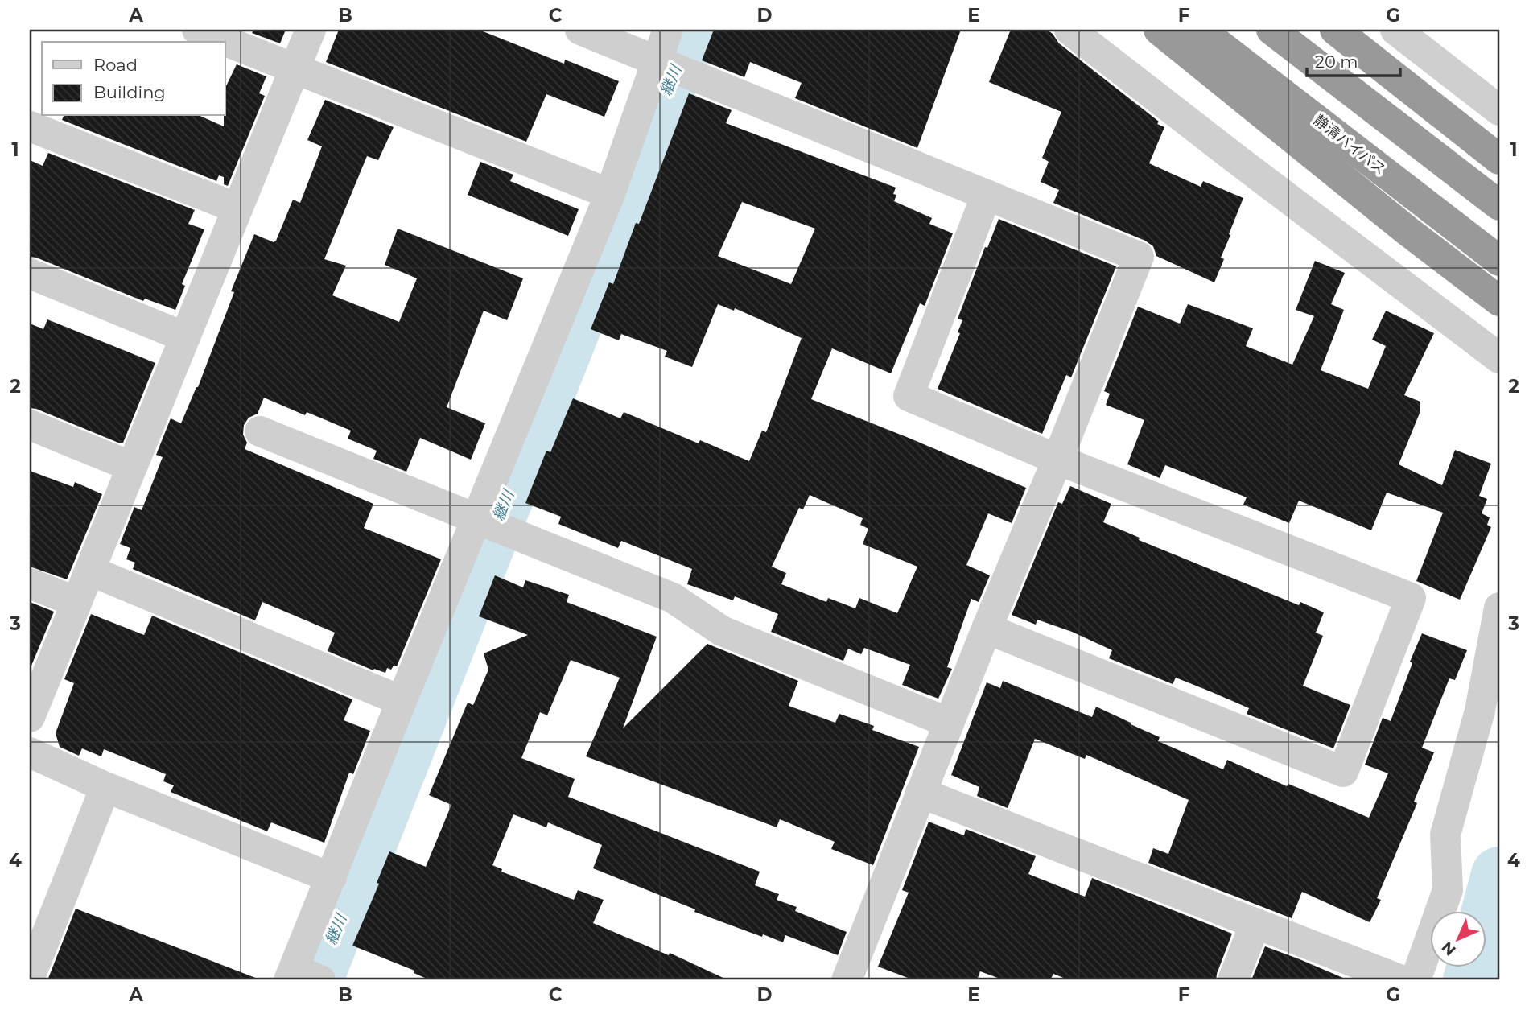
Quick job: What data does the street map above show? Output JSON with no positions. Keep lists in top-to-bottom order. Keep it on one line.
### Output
{"streets":{"highway":["静清バイパス"]},"water":["継川"],"legend":["Road","Building"],"scale_bar":"20 m","north":"bottom left","grid":{"columns":["A","B","C","D","E","F","G"],"rows":["1","2","3","4"]}}
